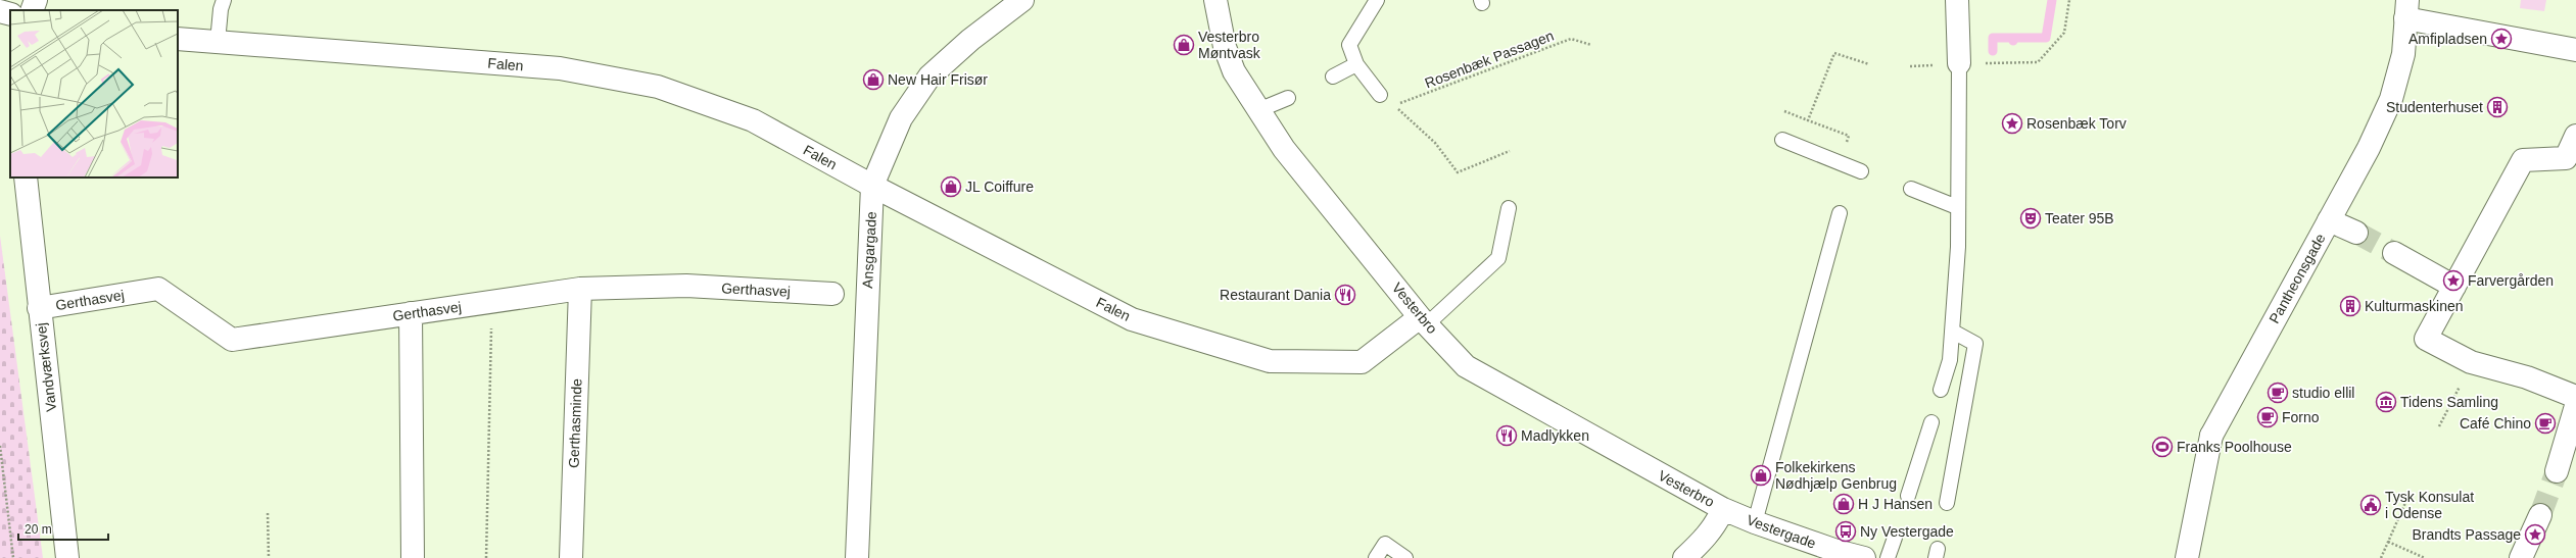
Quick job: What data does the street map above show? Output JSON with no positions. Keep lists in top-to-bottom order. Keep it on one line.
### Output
{"streets":{"street":["Falen","Ansgargade","Pantheonsgade","Gerthasvej","Vesterbro","Vandværksvej","Gerthasminde","Vestergade"],"path":["Rosenbæk Passagen"]},"crossings":[["Falen","Ansgargade"],["Falen","Vesterbro"],["Gerthasvej","Vandværksvej"],["Gerthasvej","Gerthasminde"],["Vesterbro","Vestergade"]],"places":{"place":["Amfipladsen","Rosenbæk Torv","Farvergården","Brandts Passage"],"shop":["Vesterbro Møntvask","New Hair Frisør","JL Coiffure","Folkekirkens Nødhjælp Genbrug","H J Hansen"],"building":["Studenterhuset","Kulturmaskinen"],"theatre":["Teater 95B"],"restaurant":["Restaurant Dania","Madlykken"],"cafe":["studio ellil","Forno","Café Chino"],"museum":["Tidens Samling"],"sports":["Franks Poolhouse"],"public building":["Tysk Konsulat i Odense"],"bus stop":["Ny Vestergade"]},"scale_bar":"20 m"}
